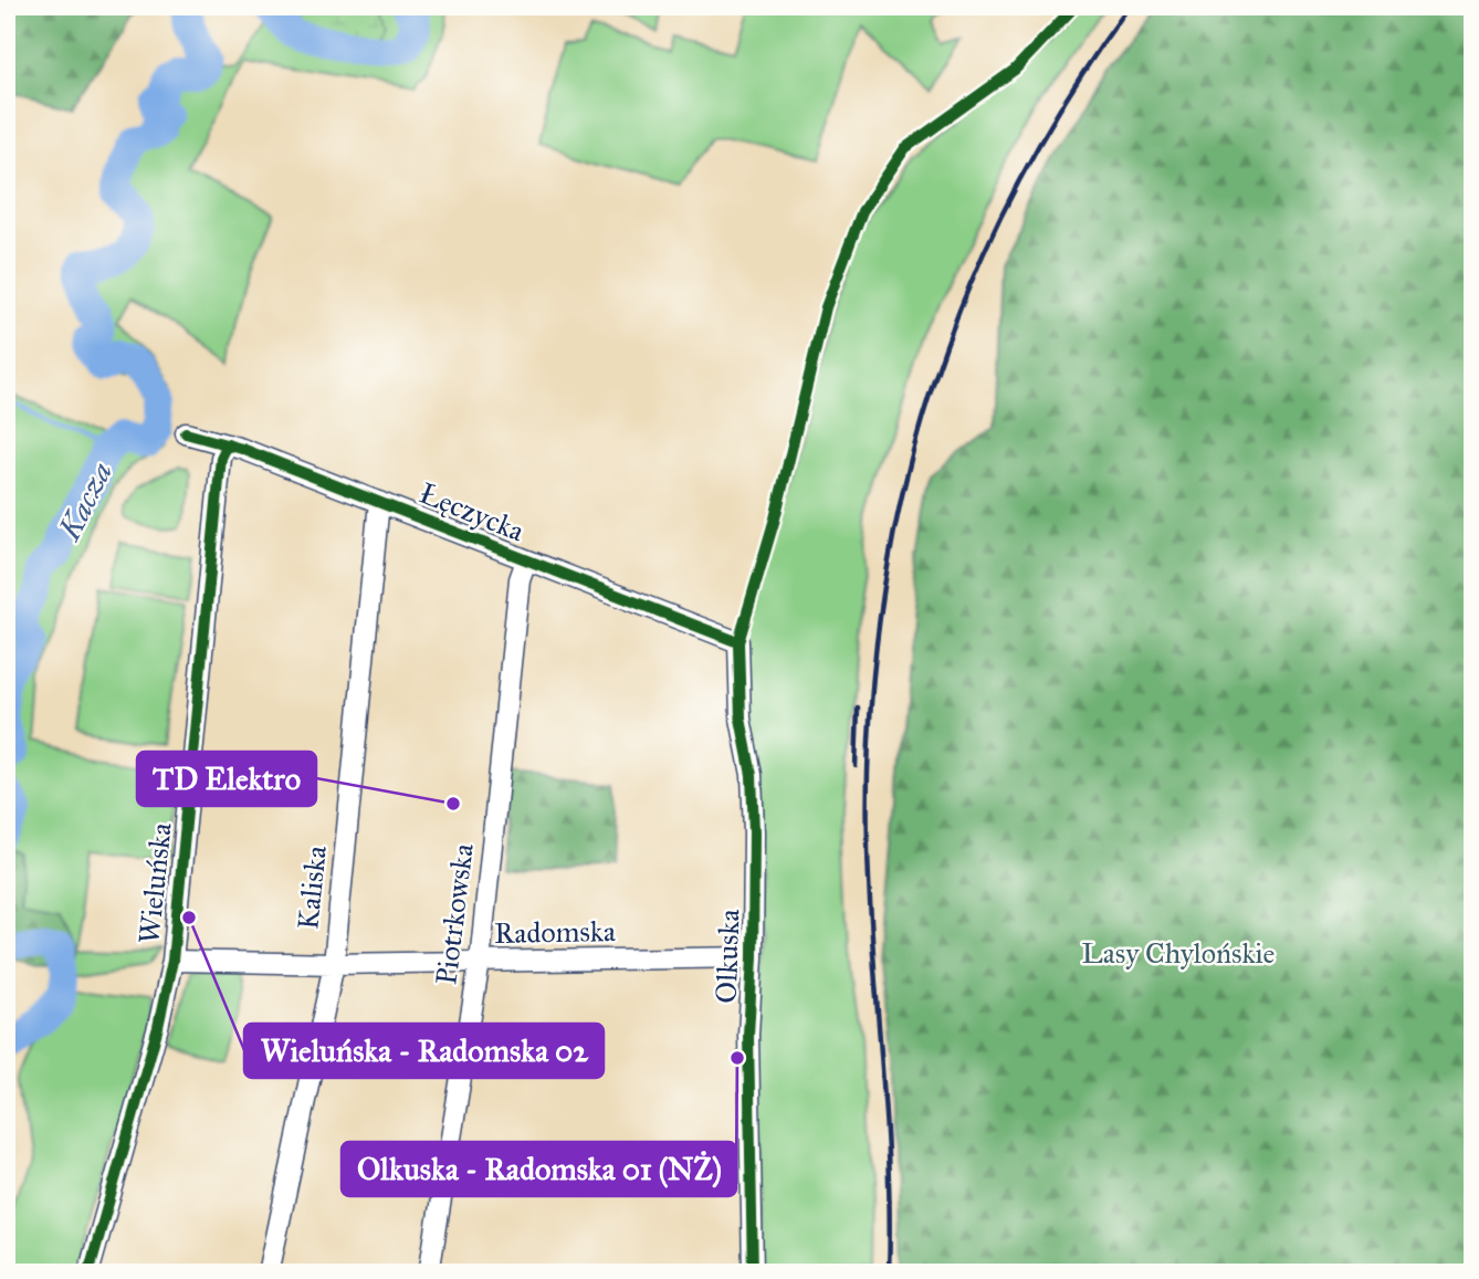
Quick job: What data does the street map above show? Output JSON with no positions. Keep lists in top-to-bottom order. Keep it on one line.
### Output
{"streets":{"street":["Łęczycka","Wieluńska","Kaliska","Piotrkowska","Radomska","Olkuska"]},"crossings":[["Łęczycka","Wieluńska"],["Łęczycka","Kaliska"],["Łęczycka","Piotrkowska"],["Łęczycka","Olkuska"],["Wieluńska","Radomska"],["Kaliska","Radomska"],["Piotrkowska","Radomska"],["Radomska","Olkuska"]],"water":["Kacza"],"parks":["Lasy Chylońskie"],"places":["TD Elektro","Wieluńska - Radomska 02","Olkuska - Radomska 01 (NŻ)"]}
